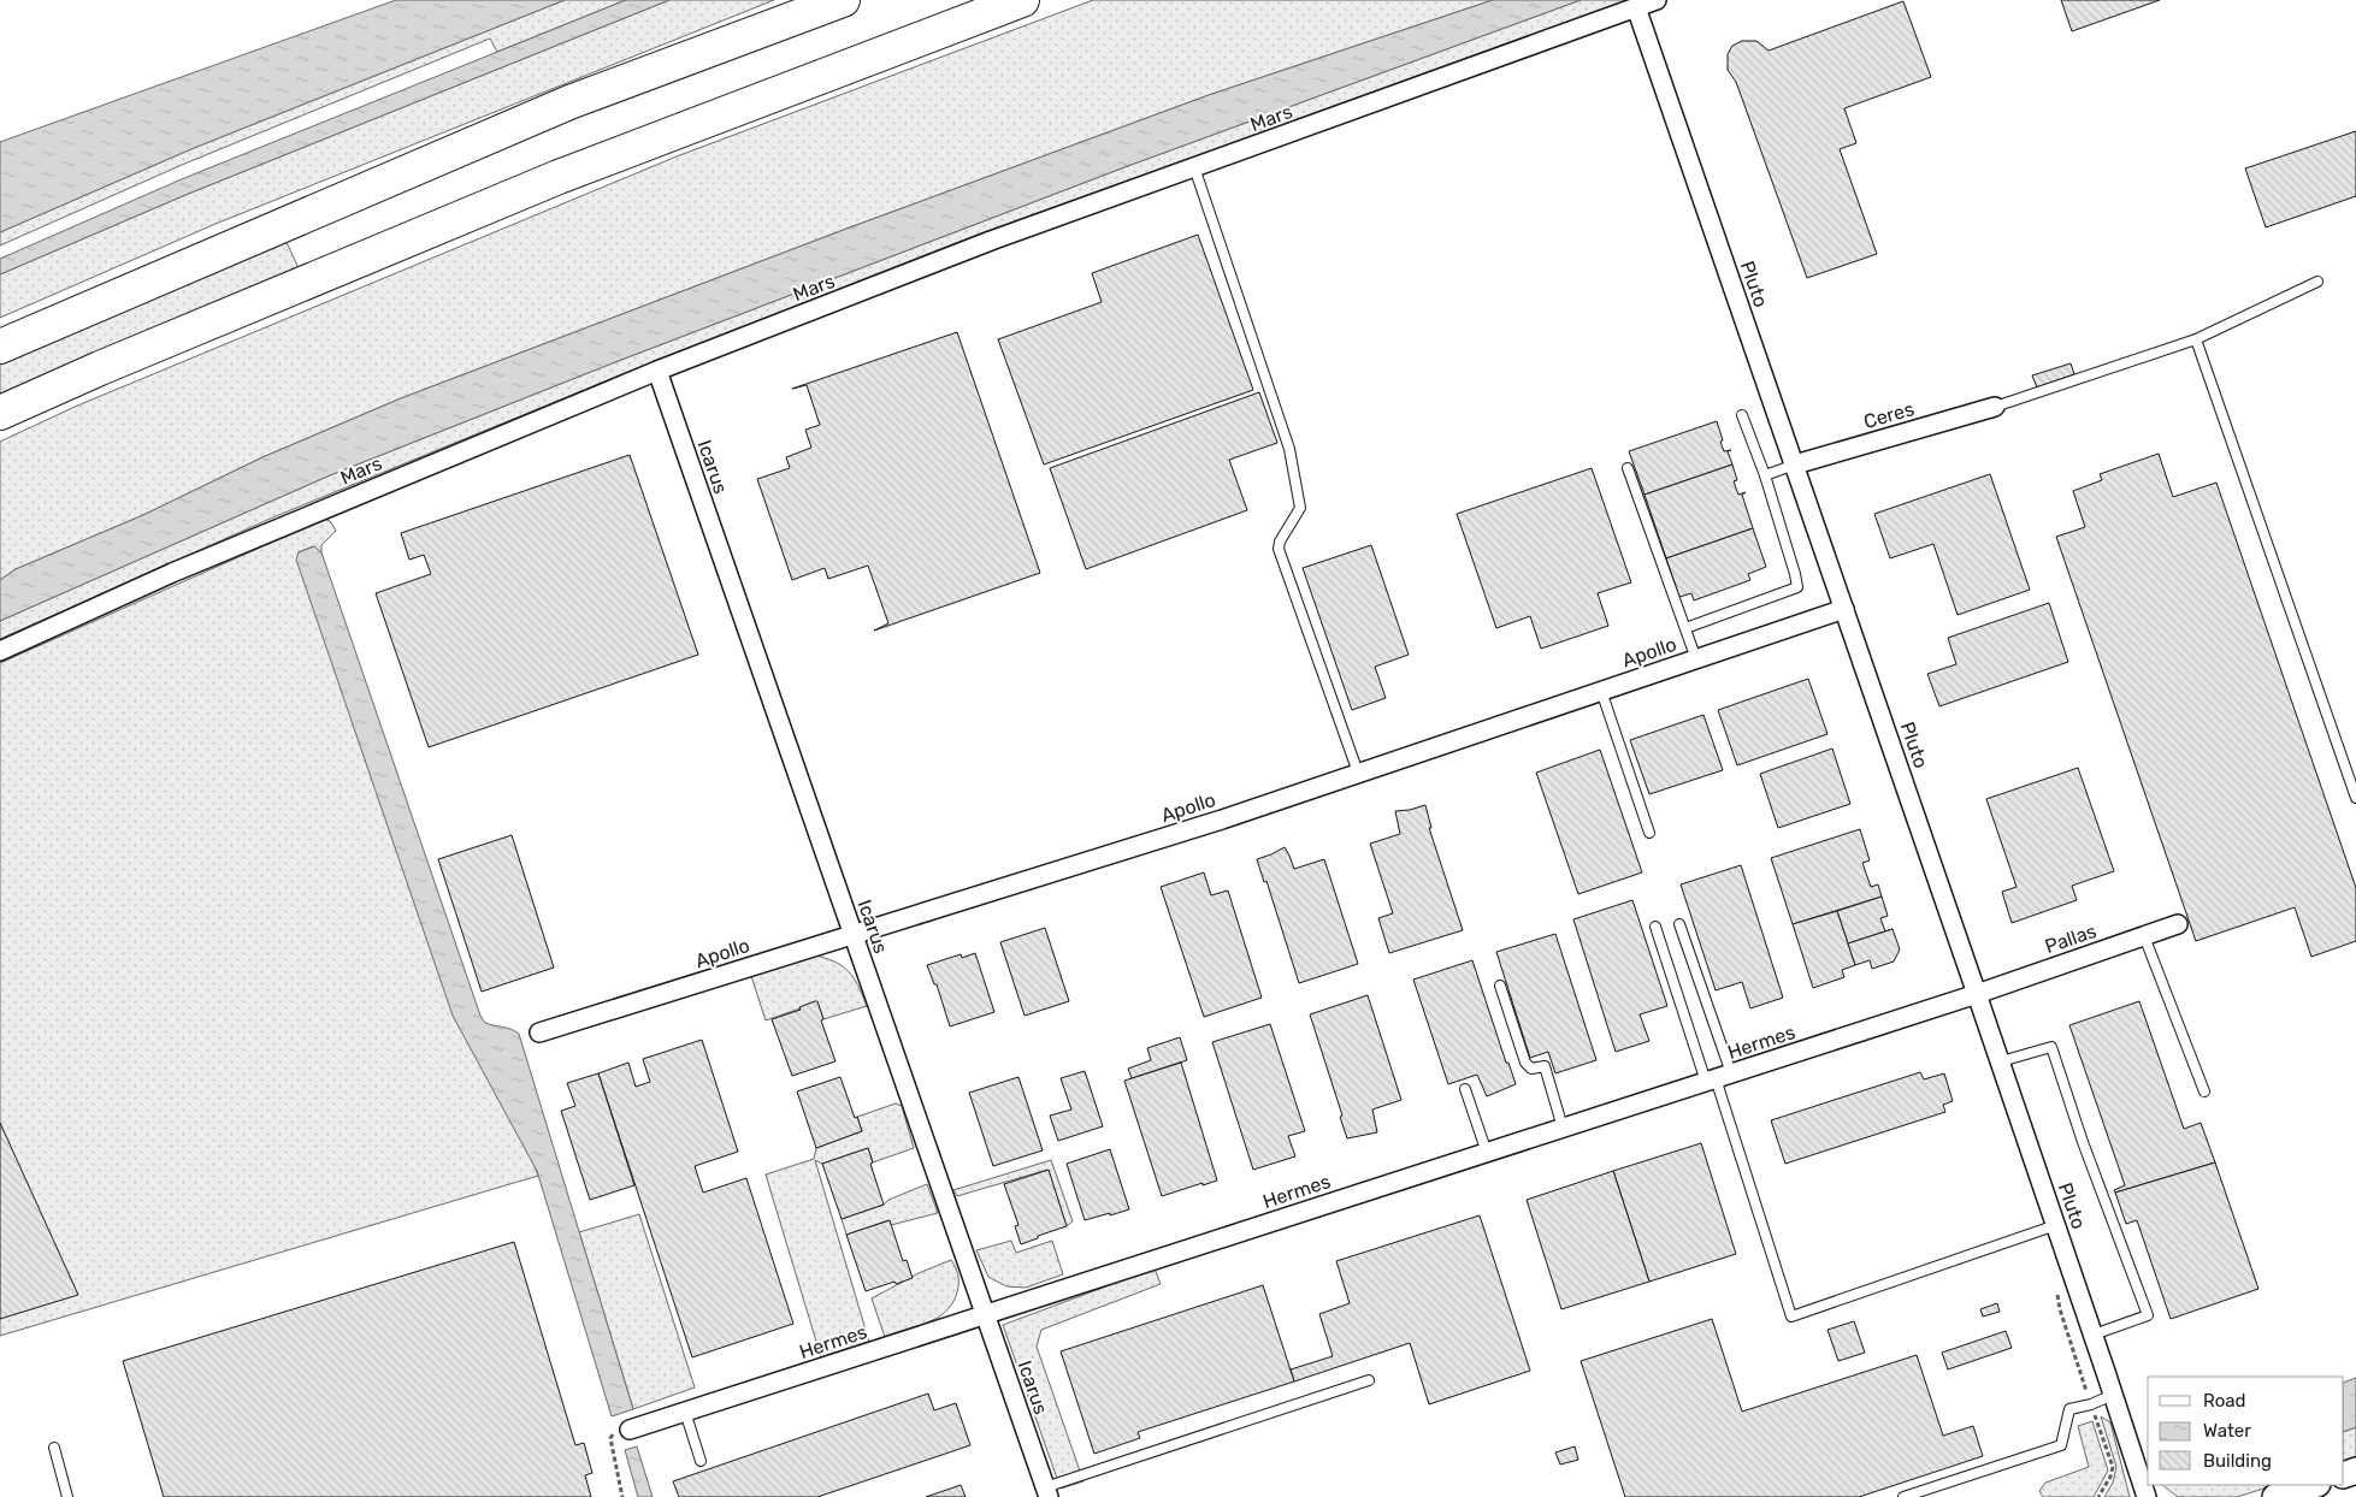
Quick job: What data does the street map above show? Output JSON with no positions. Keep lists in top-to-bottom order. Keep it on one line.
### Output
{"streets":{"street":["Mars","Pluto","Ceres","Icarus","Apollo","Pallas","Hermes"]},"crossings":[["Mars","Pluto"],["Mars","Icarus"],["Pluto","Ceres"],["Pluto","Apollo"],["Pluto","Pallas"],["Pluto","Hermes"],["Icarus","Apollo"],["Icarus","Hermes"],["Pallas","Hermes"]],"legend":["Road","Water","Building"]}
